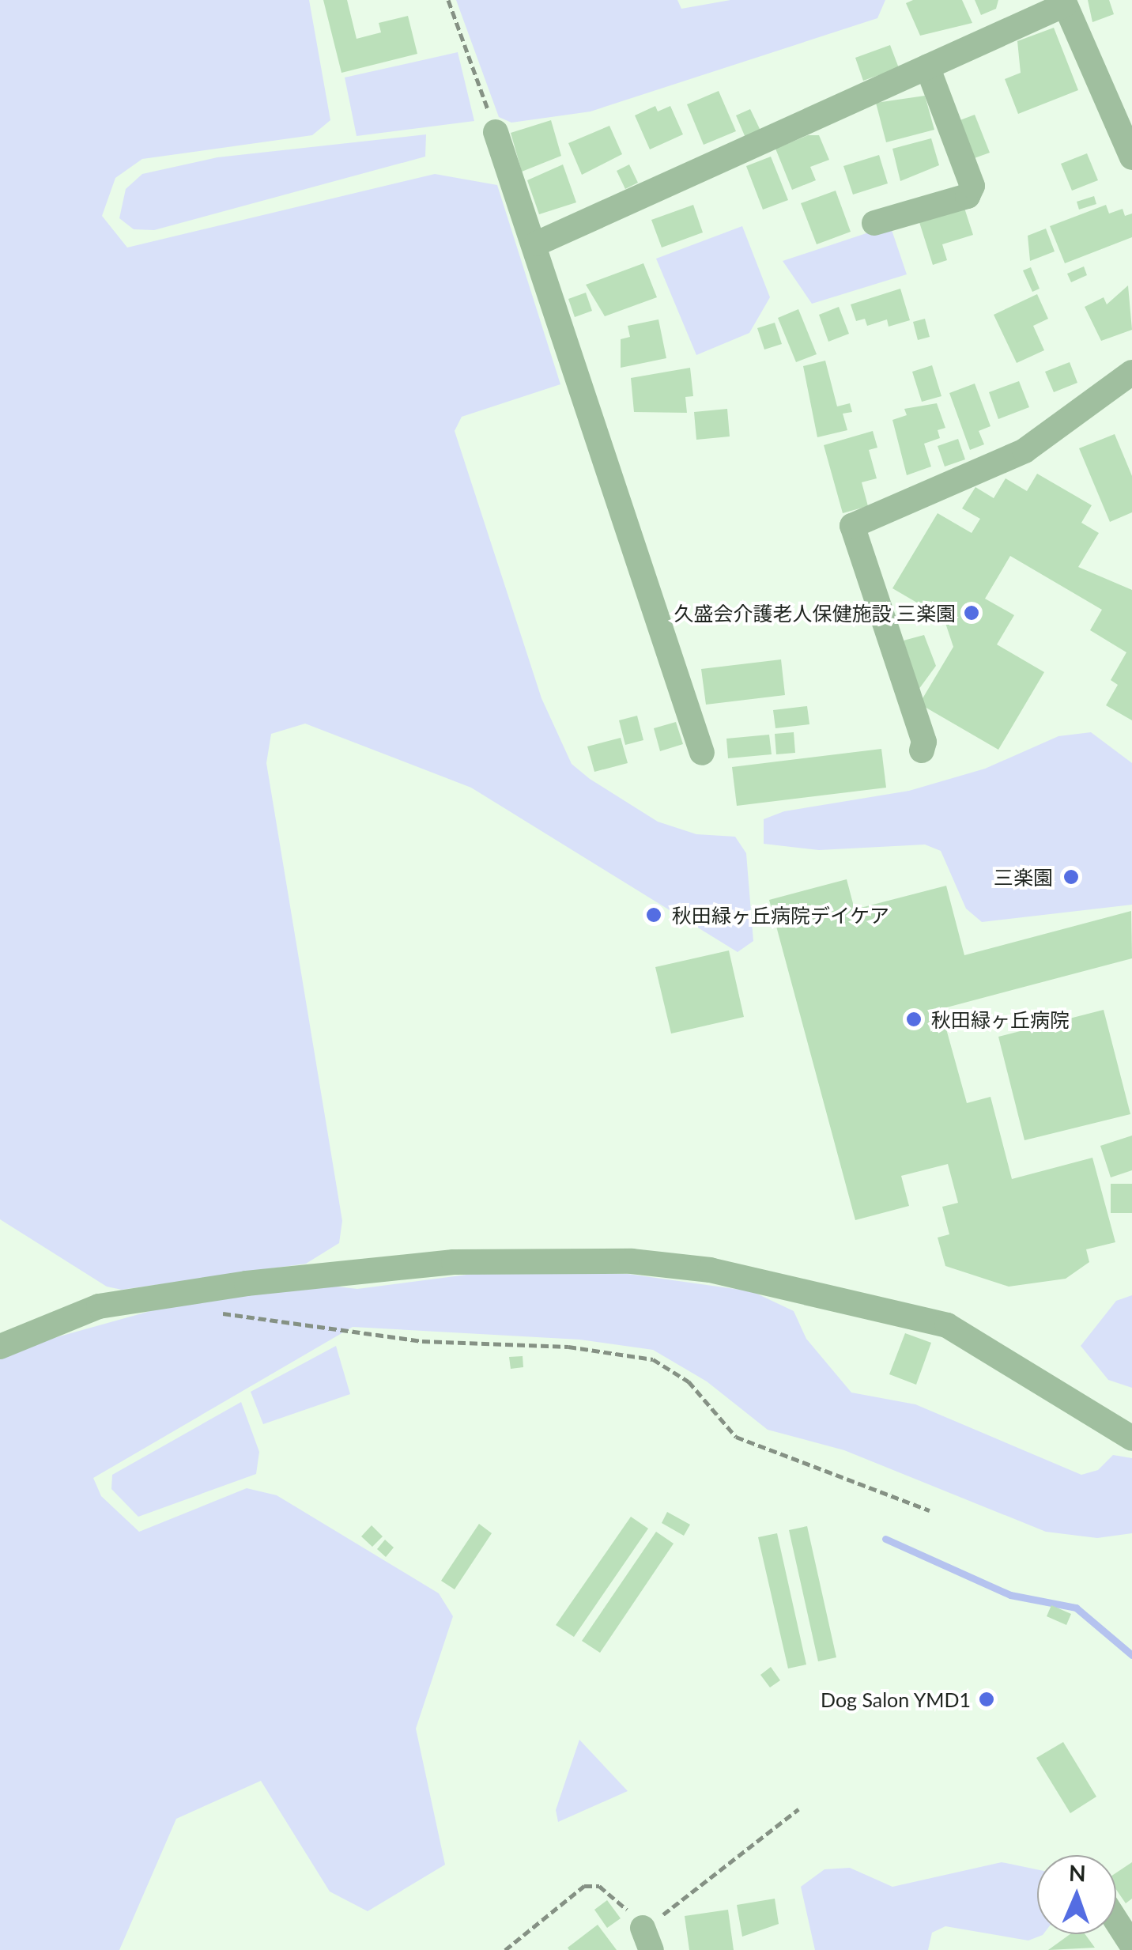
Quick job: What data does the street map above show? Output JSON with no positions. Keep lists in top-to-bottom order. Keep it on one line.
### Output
{"places":["久盛会介護老人保健施設 三楽園","三楽園","秋田緑ヶ丘病院デイケア","秋田緑ヶ丘病院","Dog Salon YMD1"],"north":"top"}
